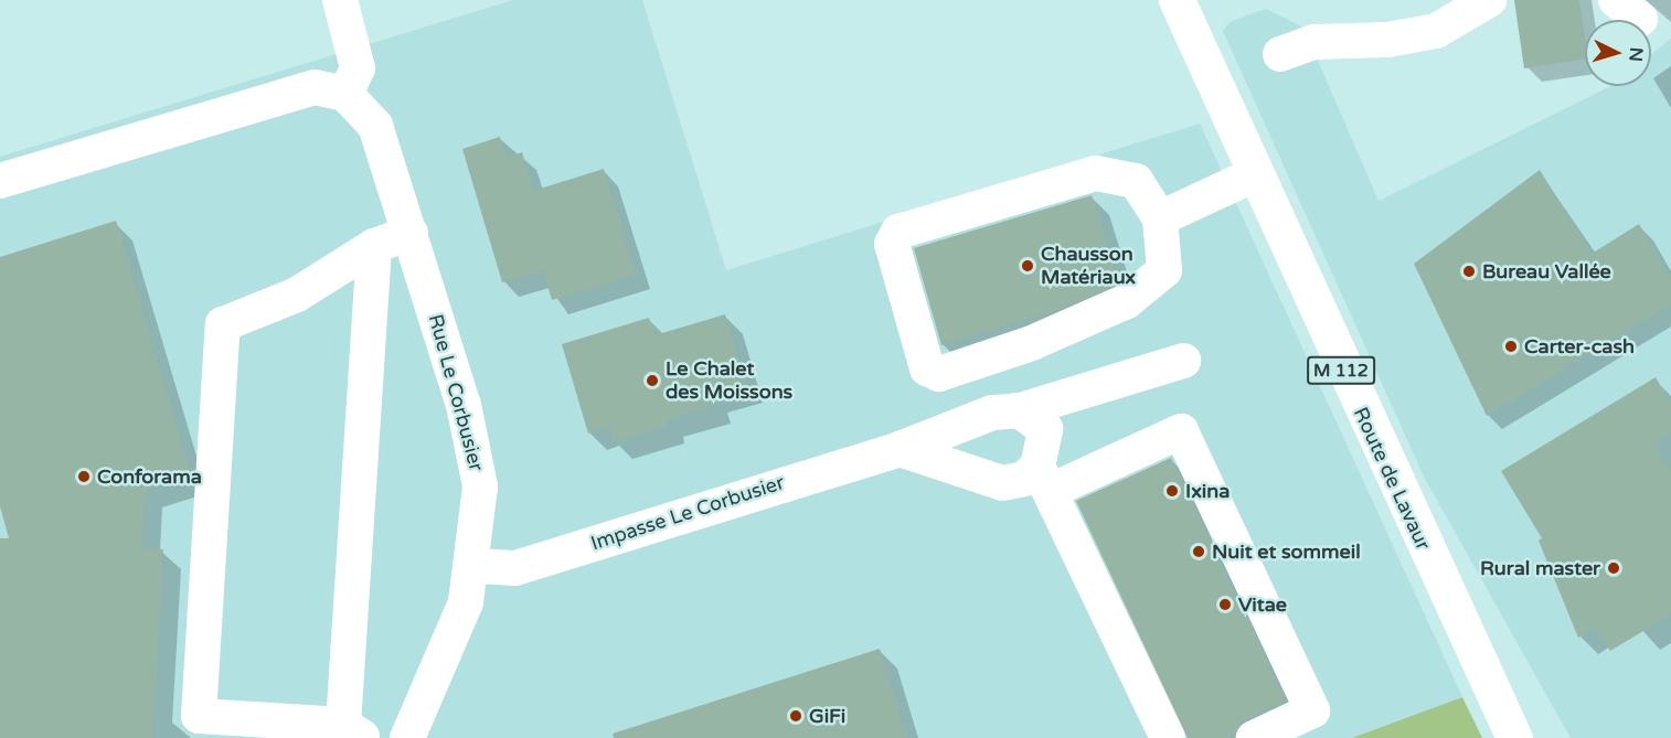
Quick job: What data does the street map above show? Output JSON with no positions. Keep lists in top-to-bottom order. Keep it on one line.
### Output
{"streets":{"main road":["M 112","Route de Lavaur"],"street":["Rue Le Corbusier","Impasse Le Corbusier"]},"crossings":[["Rue Le Corbusier","Impasse Le Corbusier"]],"places":["Chausson Matériaux","Bureau Vallée","Carter-cash","Le Chalet des Moissons","Conforama","Ixina","Nuit et sommeil","Rural master","Vitae","GiFi"],"north":"right"}
